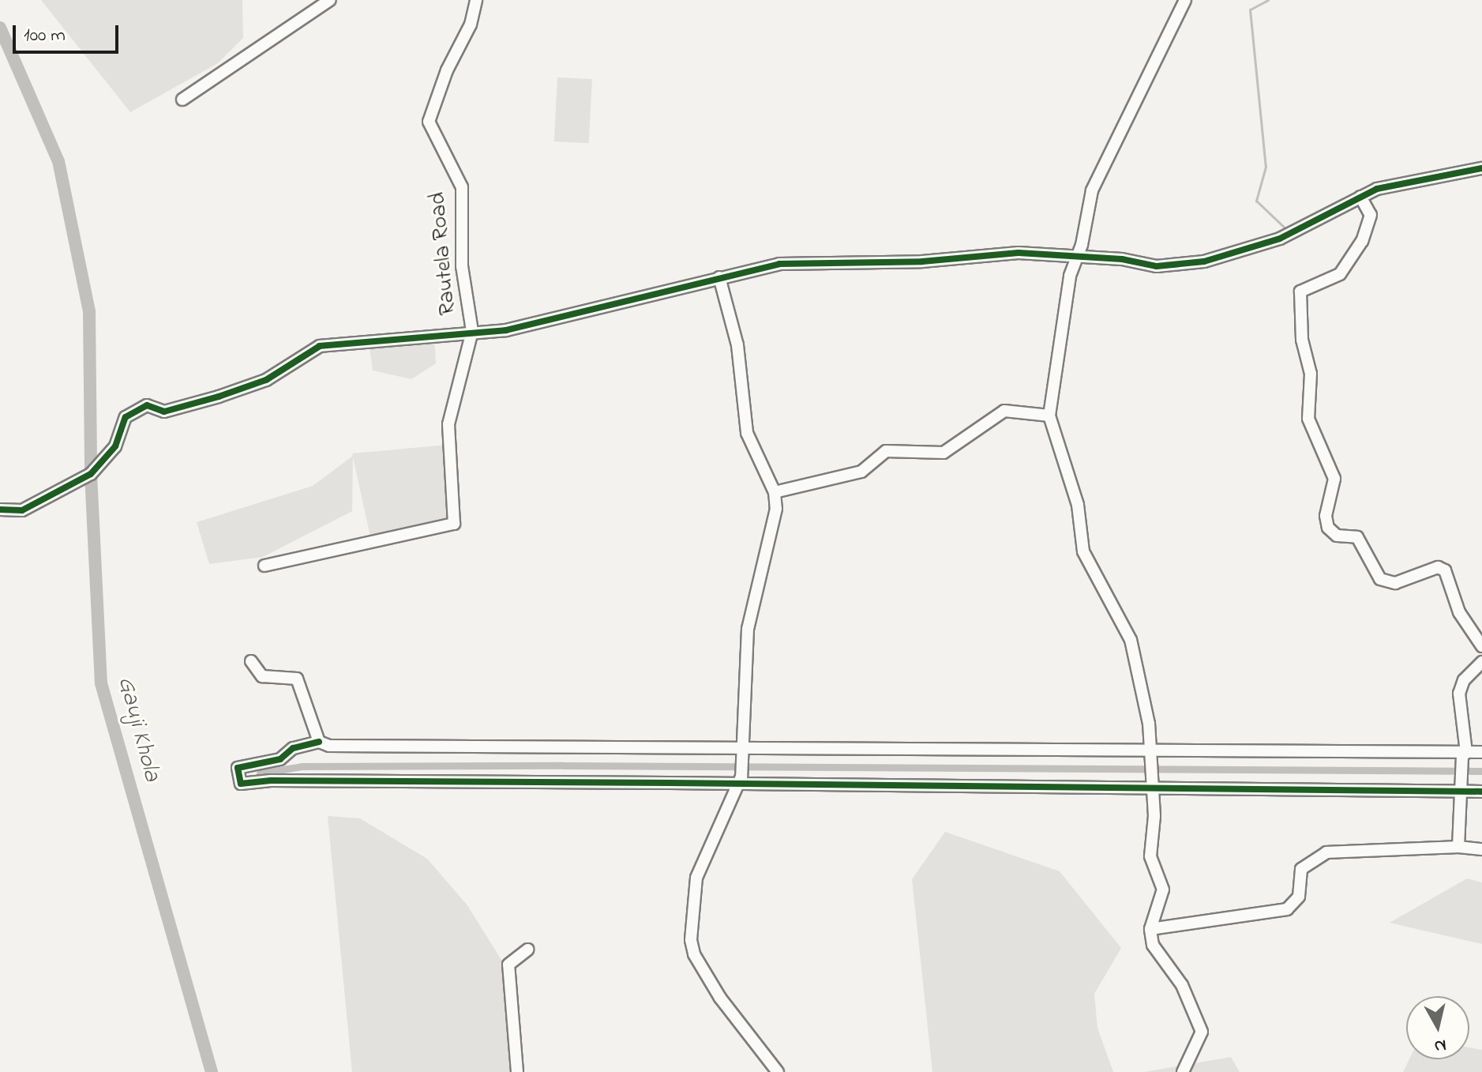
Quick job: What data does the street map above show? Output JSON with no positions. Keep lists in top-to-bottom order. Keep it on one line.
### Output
{"streets":{"street":["Rautela Road"]},"water":["Gauji Khola"],"scale_bar":"100 m","north":"bottom"}
